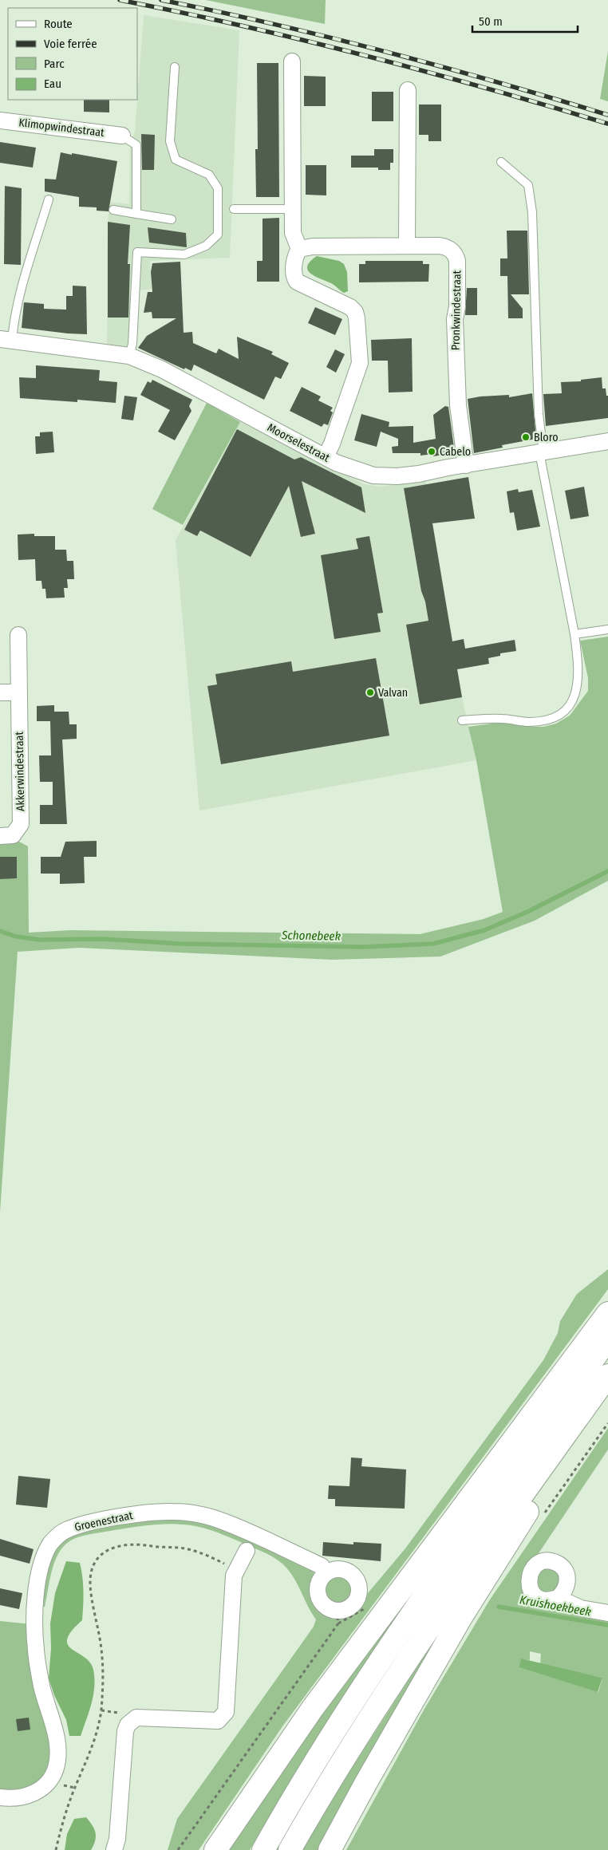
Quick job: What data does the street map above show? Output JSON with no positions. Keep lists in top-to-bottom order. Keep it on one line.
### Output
{"streets":{"street":["Klimopwindestraat","Pronkwindestraat","Moorselestraat","Akkerwindestraat","Groenestraat"]},"crossings":[["Pronkwindestraat","Moorselestraat"]],"water":["Schonebeek","Kruishoekbeek"],"places":["Bloro","Cabelo","Valvan"],"legend":["Route","Voie ferrée","Parc","Eau"],"scale_bar":"50 m"}
